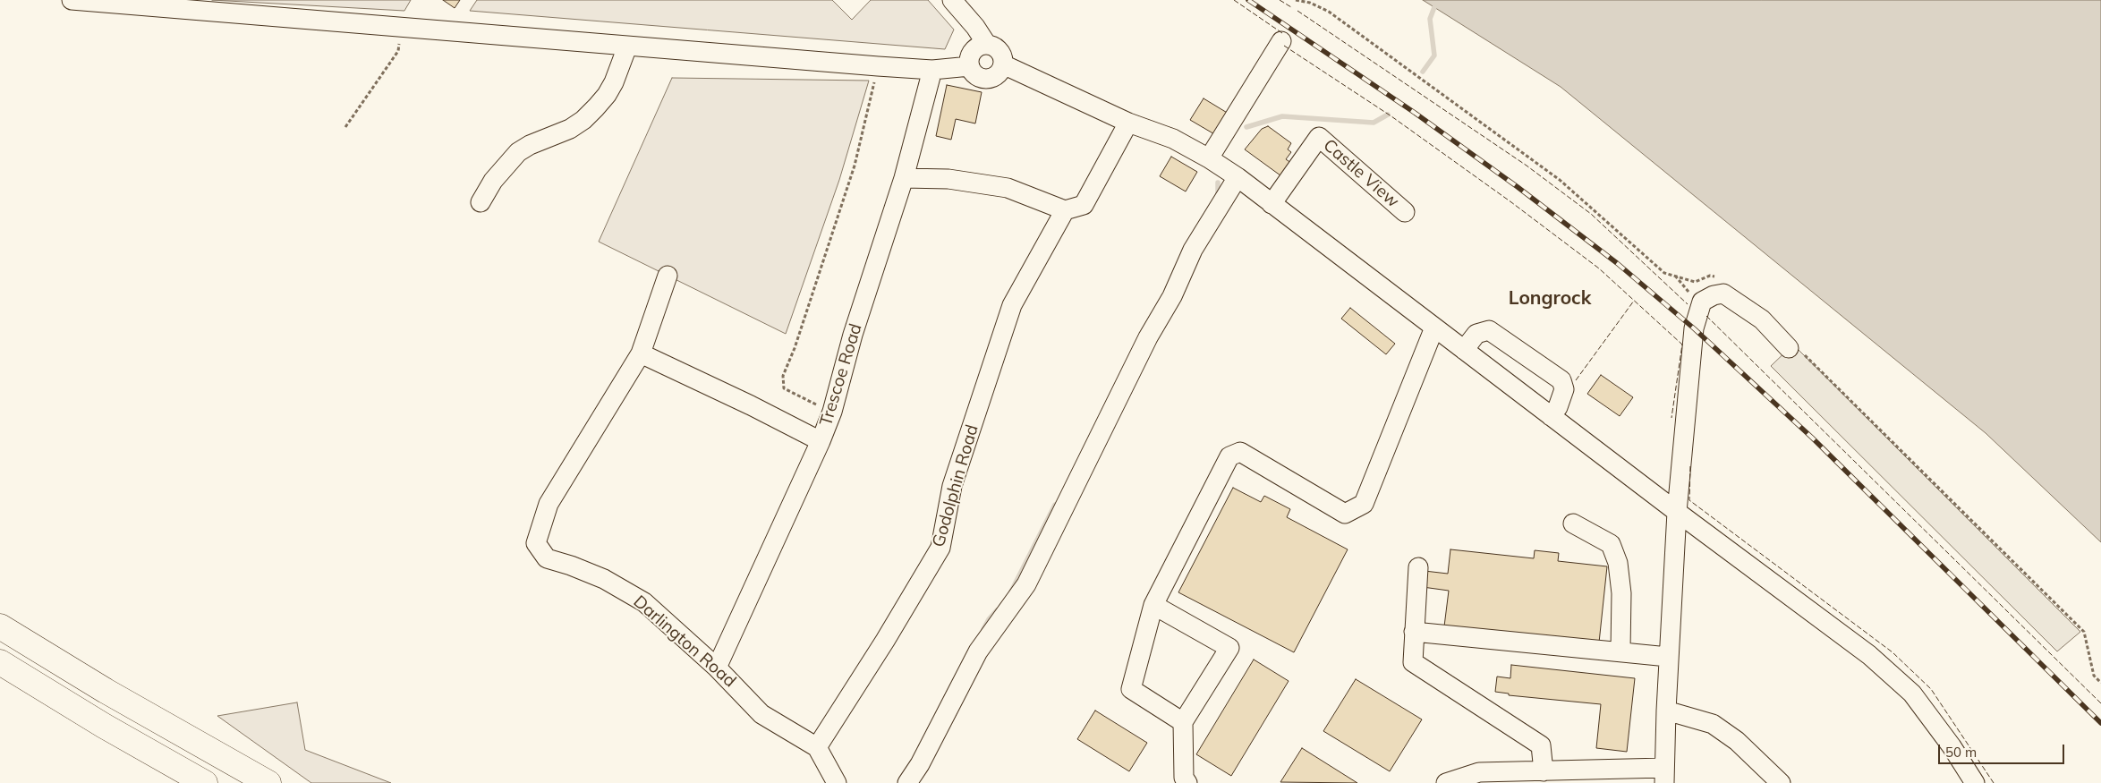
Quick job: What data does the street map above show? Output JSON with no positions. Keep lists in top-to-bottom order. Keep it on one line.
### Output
{"streets":{"street":["Castle View","Trescoe Road","Godolphin Road","Darlington Road"]},"crossings":[["Trescoe Road","Darlington Road"],["Godolphin Road","Darlington Road"]],"districts":["Longrock"],"scale_bar":"50 m"}
